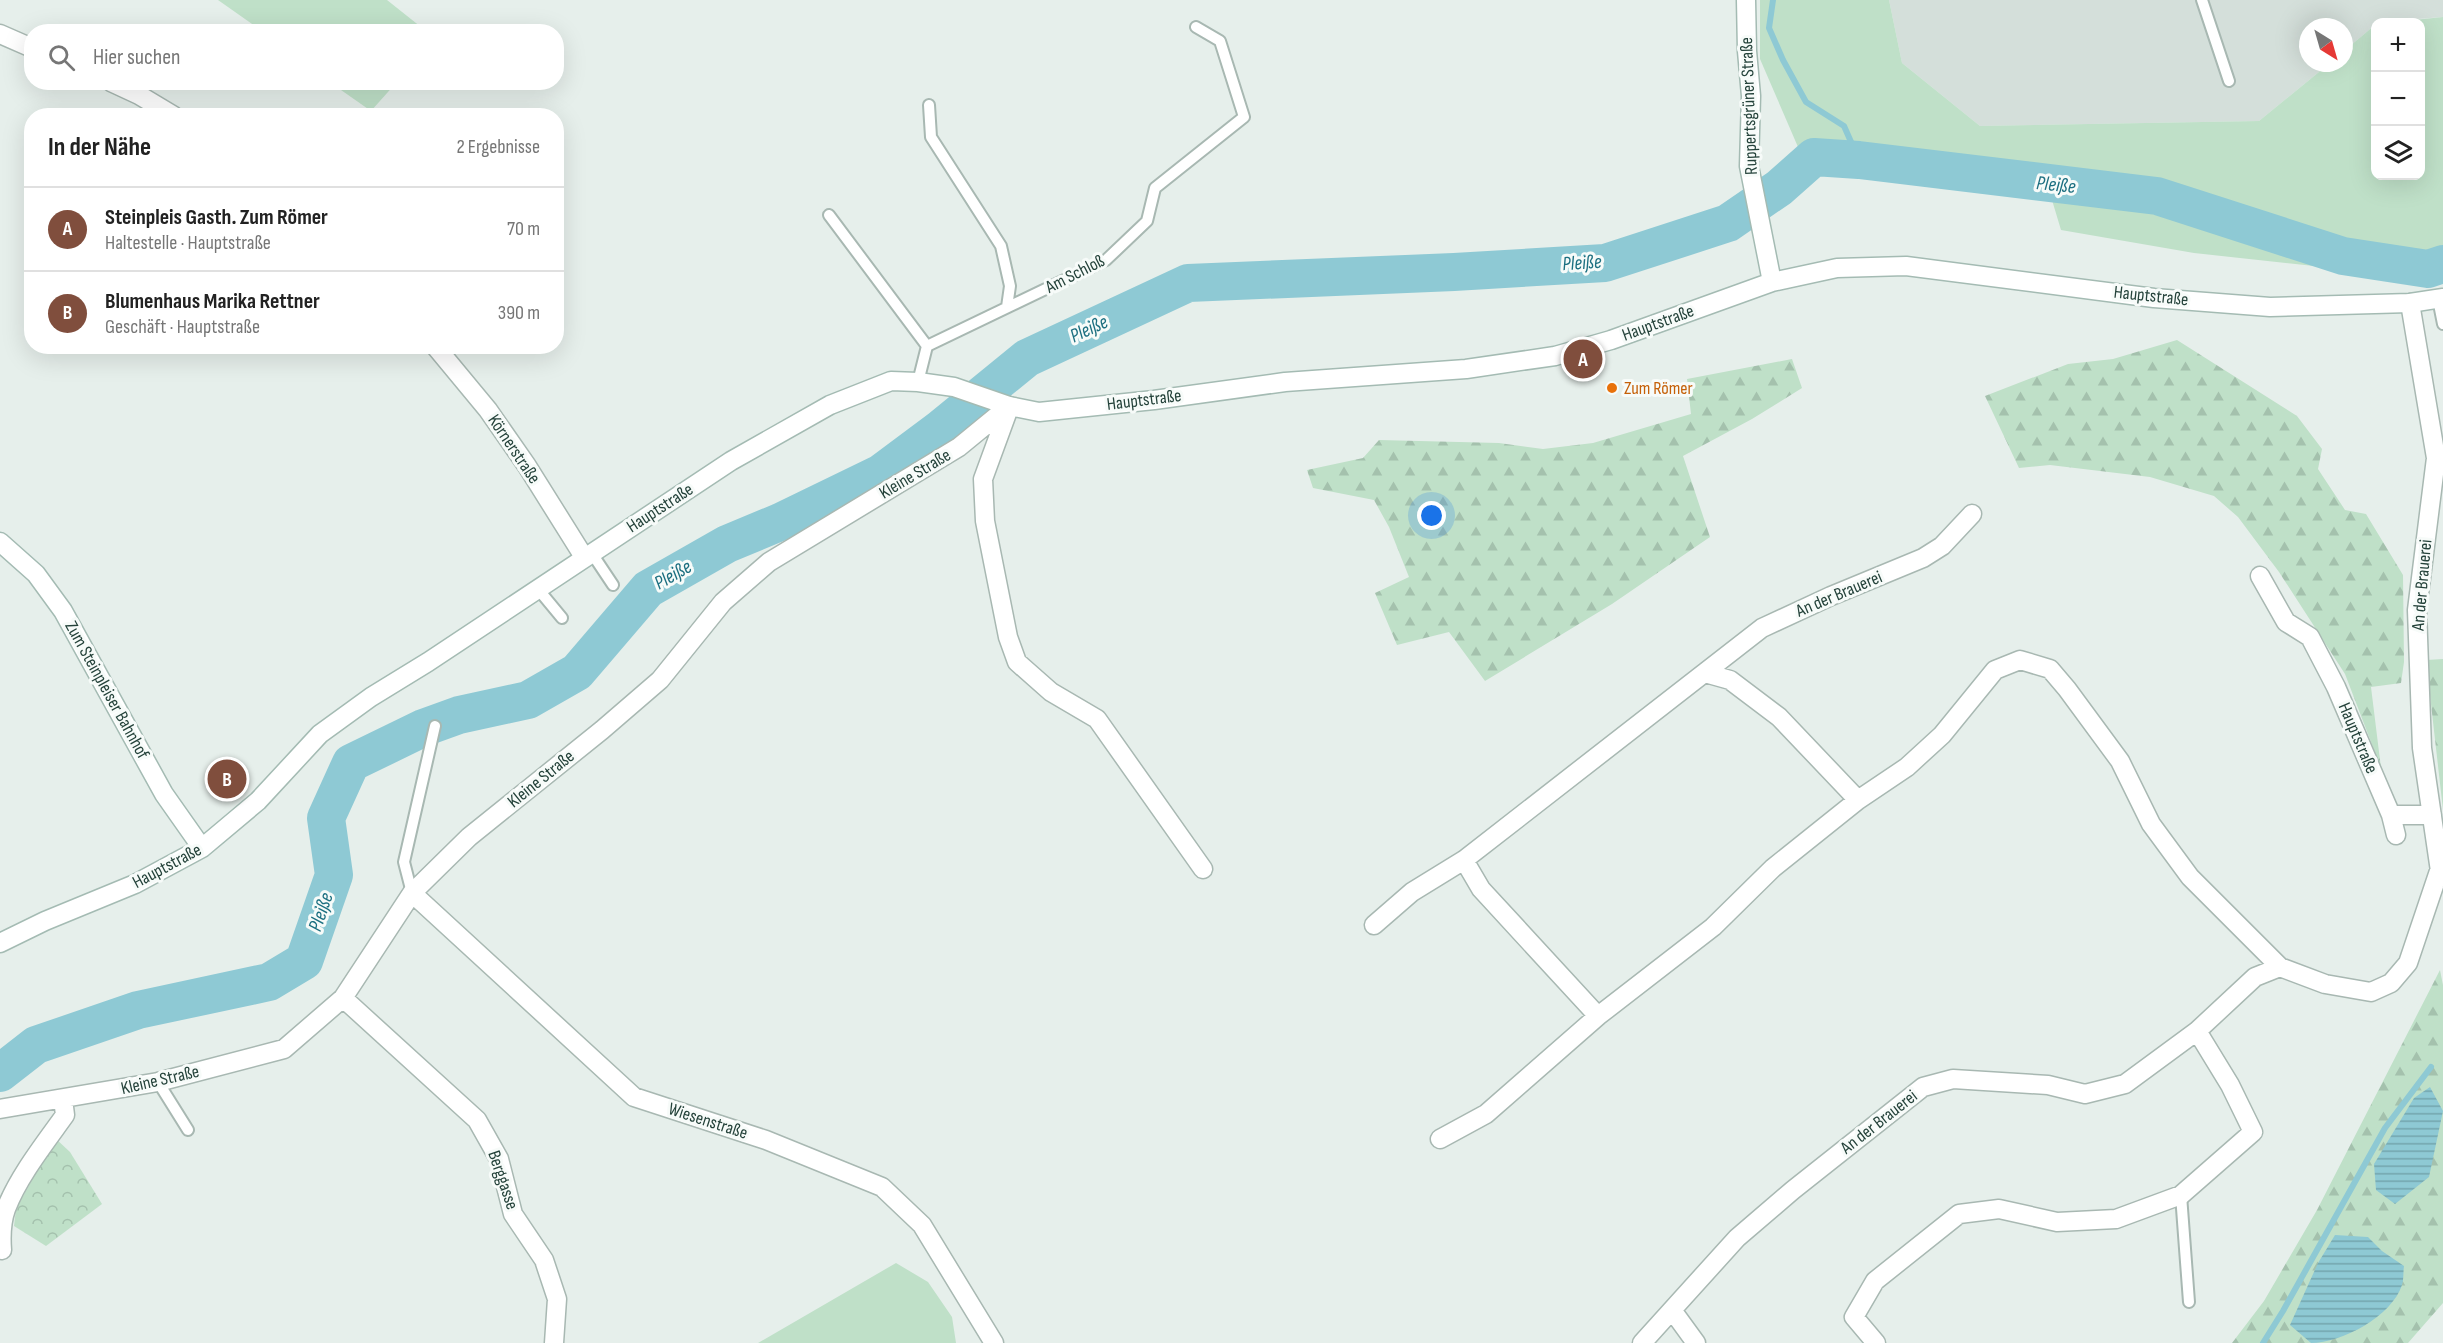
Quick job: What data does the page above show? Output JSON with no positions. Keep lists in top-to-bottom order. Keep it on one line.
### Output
{"streets":{"street":["Ruppertsgrüner Straße","Hauptstraße","Körnerstraße","Kleine Straße","An der Brauerei","Zum Steinpleiser Bahnhof","Wiesenstraße","Berggasse"],"lane":["Am Schloß"]},"crossings":[["Ruppertsgrüner Straße","Hauptstraße"],["Hauptstraße","Körnerstraße"],["Hauptstraße","Kleine Straße"],["Hauptstraße","An der Brauerei"],["Hauptstraße","Zum Steinpleiser Bahnhof"],["Kleine Straße","Wiesenstraße"],["Kleine Straße","Berggasse"]],"water":["Pleiße"],"places":["Zum Römer"],"north":"bottom right","page":{"map_buttons":["+","−"],"search":"Hier suchen","heading":["In der Nähe","2 Ergebnisse"],"list":[{"mark":"A","name":"Steinpleis Gasth. Zum Römer","note":"Haltestelle · Hauptstraße","value":"70 m"},{"mark":"B","name":"Blumenhaus Marika Rettner","note":"Geschäft · Hauptstraße","value":"390 m"}],"pins":["A","B"]}}
